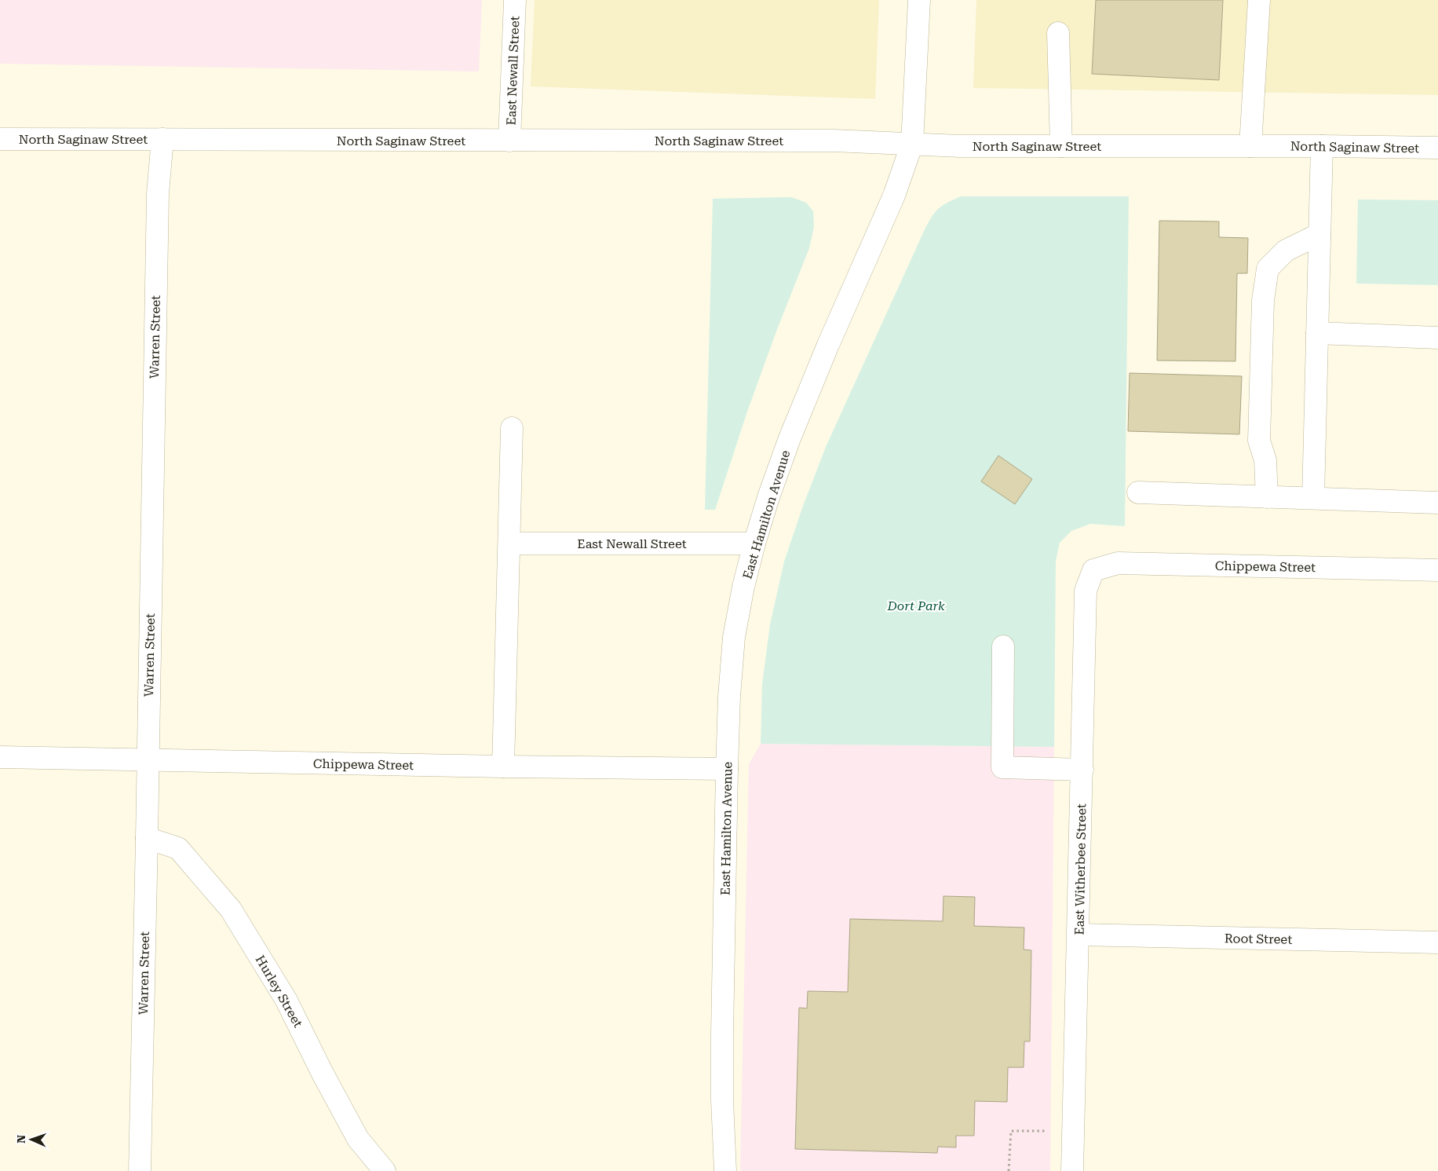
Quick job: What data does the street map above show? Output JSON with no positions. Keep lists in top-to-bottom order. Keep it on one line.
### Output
{"streets":{"street":["East Newall Street","North Saginaw Street","Warren Street","East Hamilton Avenue","Chippewa Street","East Witherbee Street","Root Street","Hurley Street"]},"crossings":[["East Newall Street","North Saginaw Street"],["East Newall Street","East Hamilton Avenue"],["North Saginaw Street","Warren Street"],["North Saginaw Street","East Hamilton Avenue"],["Warren Street","Chippewa Street"],["Warren Street","Hurley Street"],["East Hamilton Avenue","Chippewa Street"],["Chippewa Street","East Witherbee Street"],["East Witherbee Street","Root Street"]],"parks":["Dort Park"],"north":"left"}
